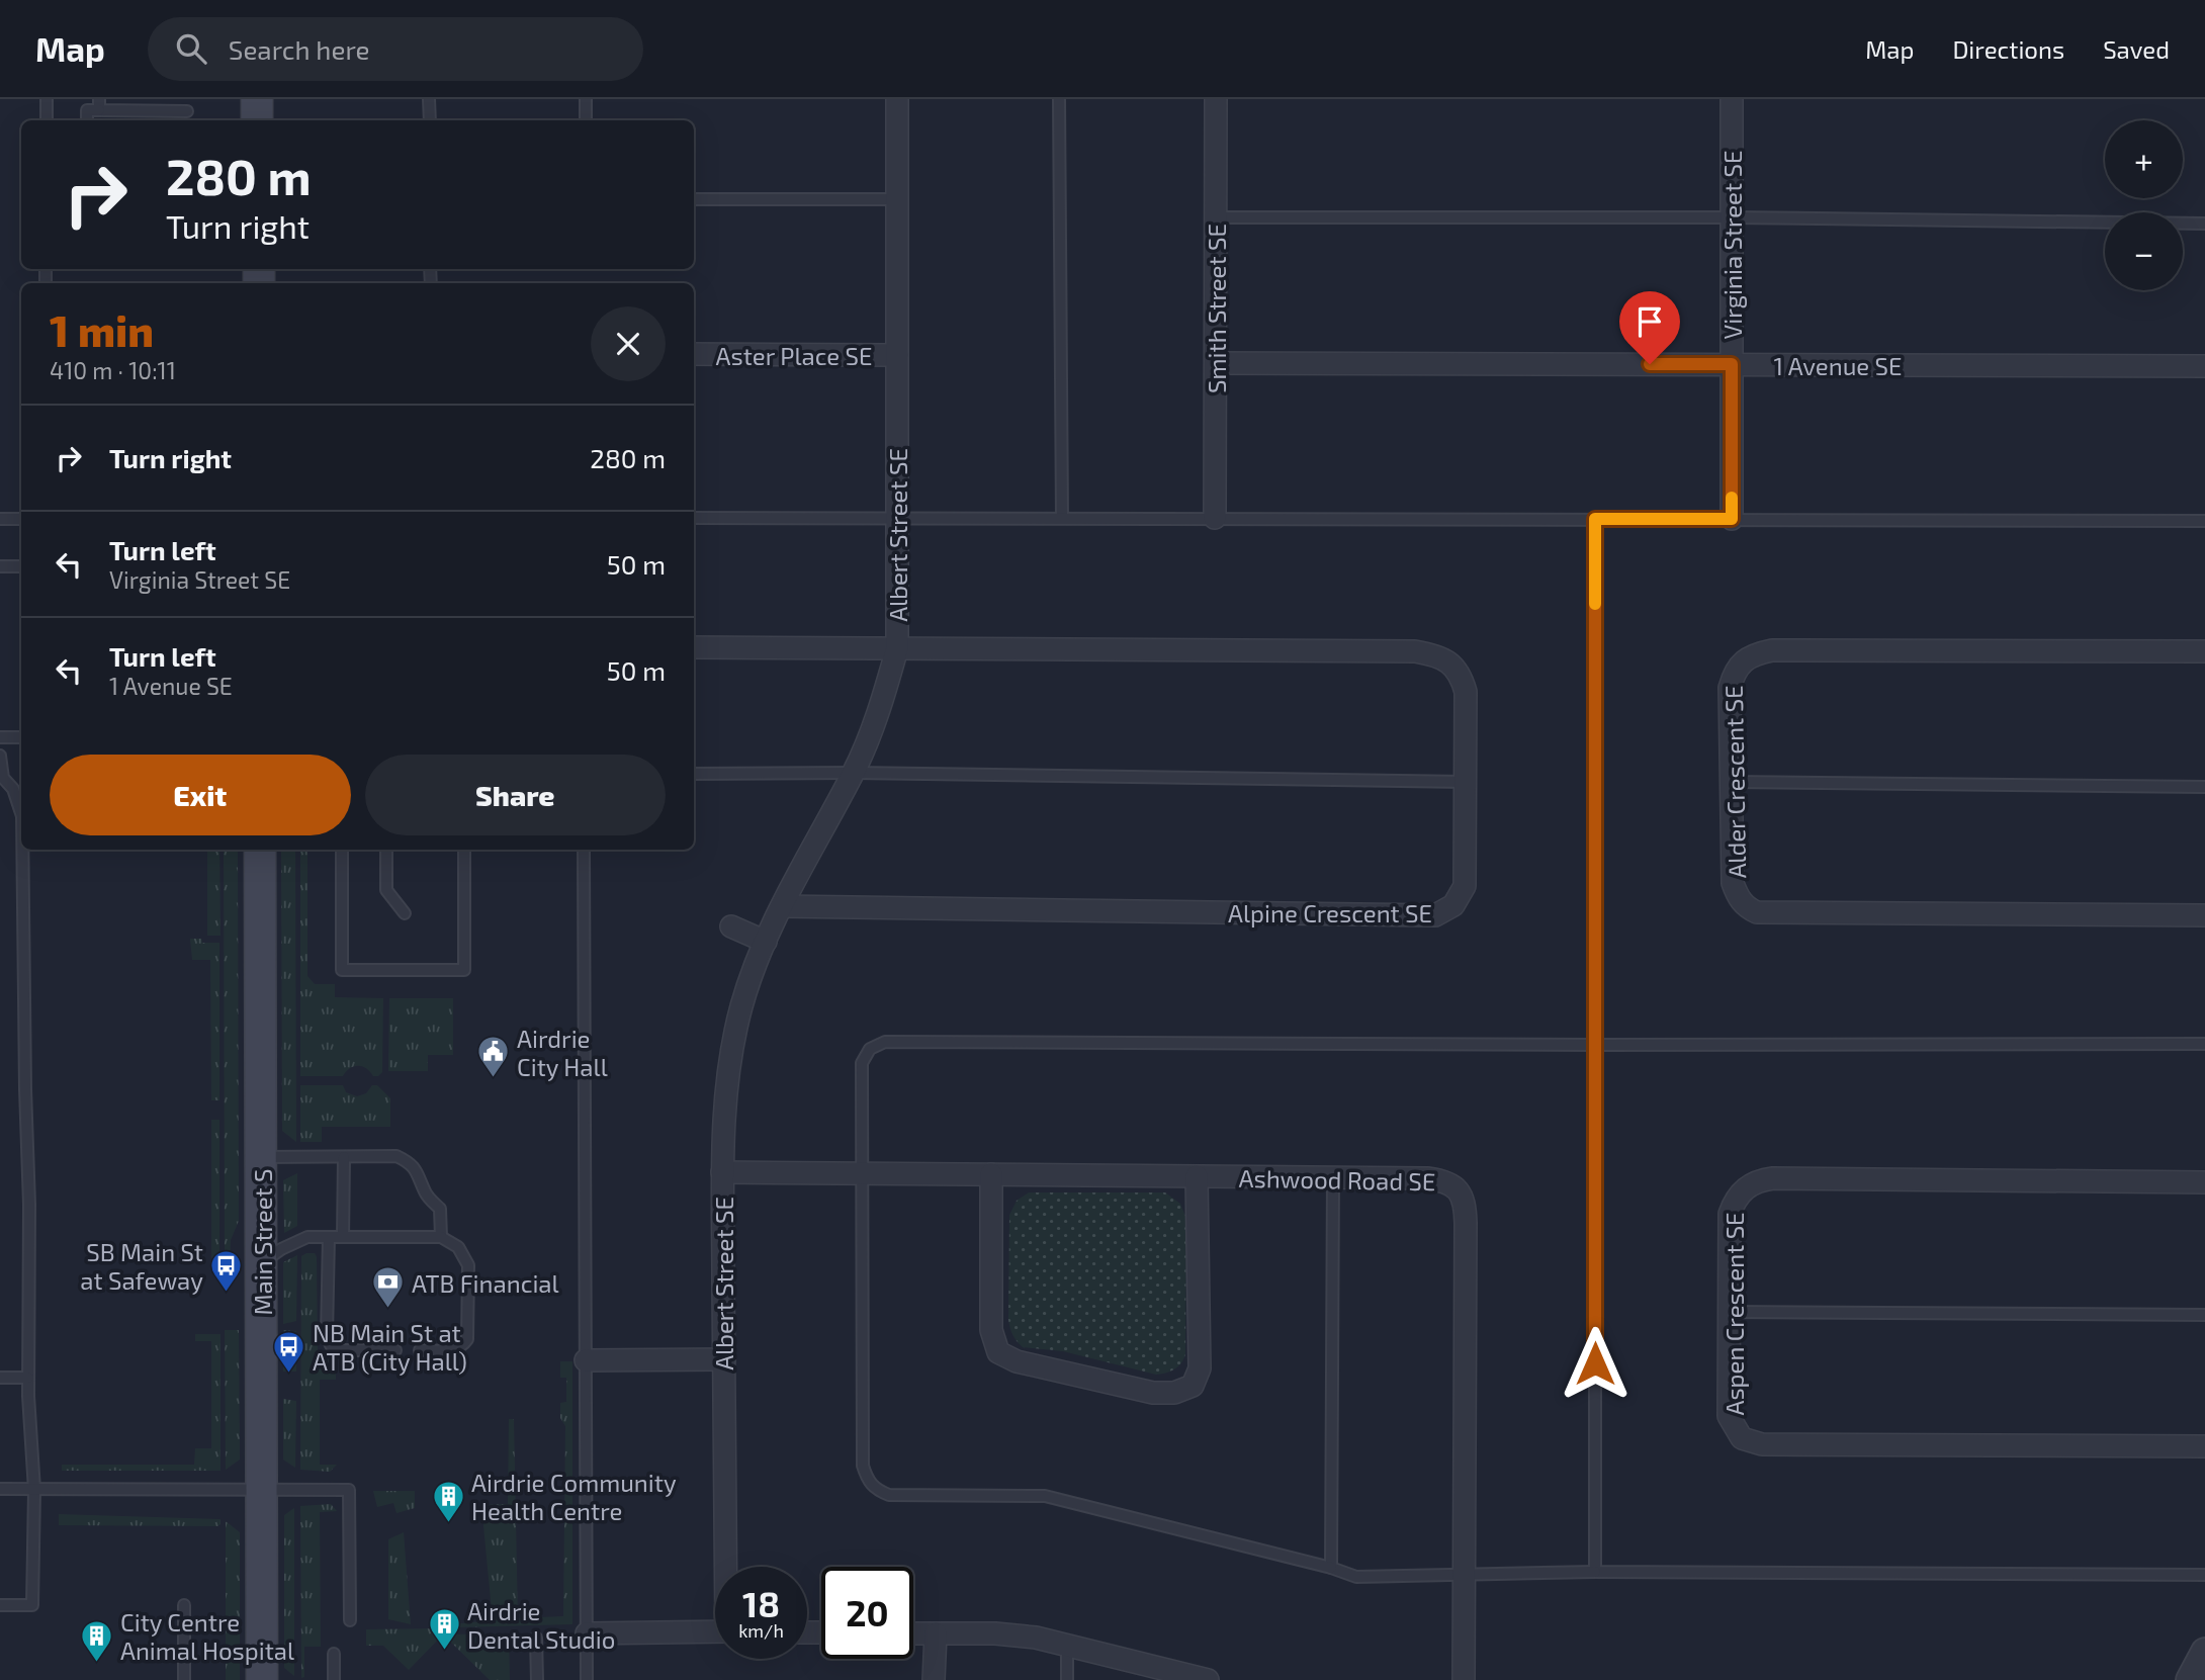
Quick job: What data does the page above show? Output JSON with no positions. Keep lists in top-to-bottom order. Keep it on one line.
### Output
{"streets":{"main road":["Main Street S"],"street":["Virginia Street SE","Smith Street SE","Aster Place SE","1 Avenue SE","Albert Street SE","Alder Crescent SE","Alpine Crescent SE","Ashwood Road SE","Aspen Crescent SE"]},"crossings":[["Virginia Street SE","1 Avenue SE"],["Smith Street SE","1 Avenue SE"],["Aster Place SE","Albert Street SE"],["Albert Street SE","Alpine Crescent SE"],["Albert Street SE","Ashwood Road SE"]],"places":{"public building":["Airdrie City Hall"],"bus stop":["SB Main St at Safeway","NB Main St at ATB (City Hall)"],"bank":["ATB Financial"],"building":["Airdrie Community Health Centre","Airdrie Dental Studio","City Centre Animal Hospital"]},"page":{"header":"Map","search":"Search here","nav":["Map","Directions","Saved"],"map_buttons":["+","−"],"turn":["280 m","Turn right"],"heading":["1 min","410 m · 10:11"],"list":[{"name":"Turn right","value":"280 m"},{"name":"Turn left","note":"Virginia Street SE","value":"50 m"},{"name":"Turn left","note":"1 Avenue SE","value":"50 m"}],"buttons":["Exit","Share"],"speed":"18 km/h","limit":"20"}}
